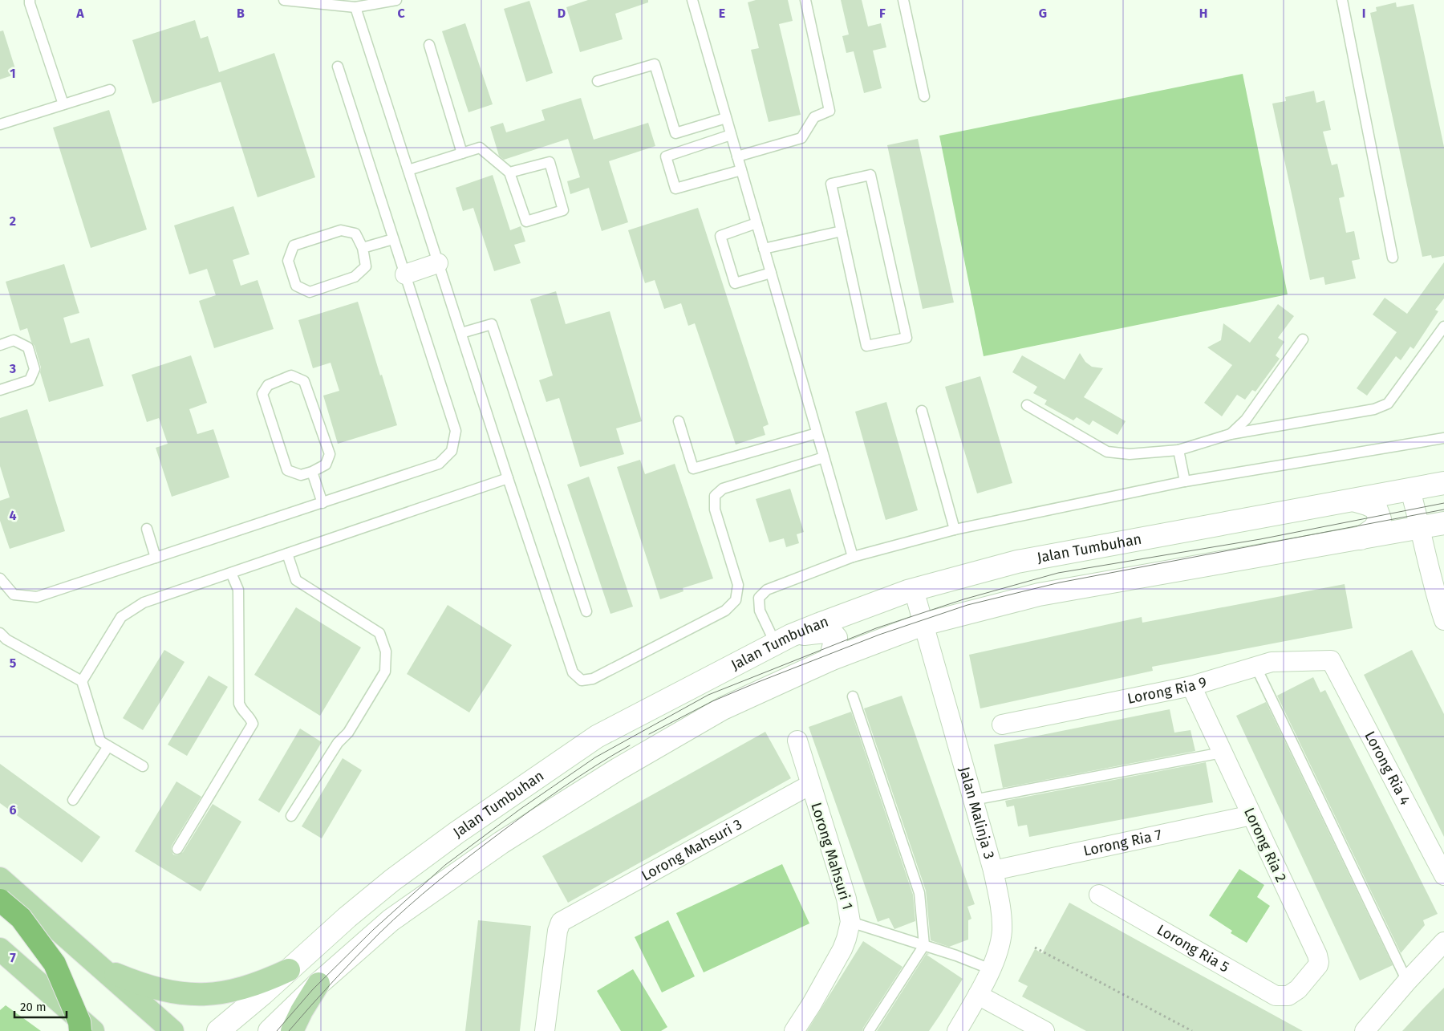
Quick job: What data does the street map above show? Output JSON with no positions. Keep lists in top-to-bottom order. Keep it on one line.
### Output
{"streets":{"main road":["Jalan Tumbuhan"],"street":["Lorong Ria 9","Lorong Ria 4","Jalan Malinja 3","Lorong Ria 7","Lorong Ria 2","Lorong Mahsuri 3","Lorong Mahsuri 1","Lorong Ria 5"]},"crossings":[["Jalan Tumbuhan","Jalan Malinja 3"],["Lorong Ria 9","Lorong Ria 4"],["Lorong Ria 9","Lorong Ria 2"],["Jalan Malinja 3","Lorong Ria 7"],["Lorong Ria 7","Lorong Ria 2"],["Lorong Ria 2","Lorong Ria 5"],["Lorong Mahsuri 3","Lorong Mahsuri 1"]],"scale_bar":"20 m","grid":{"columns":["A","B","C","D","E","F","G","H","I"],"rows":["1","2","3","4","5","6","7"]}}
